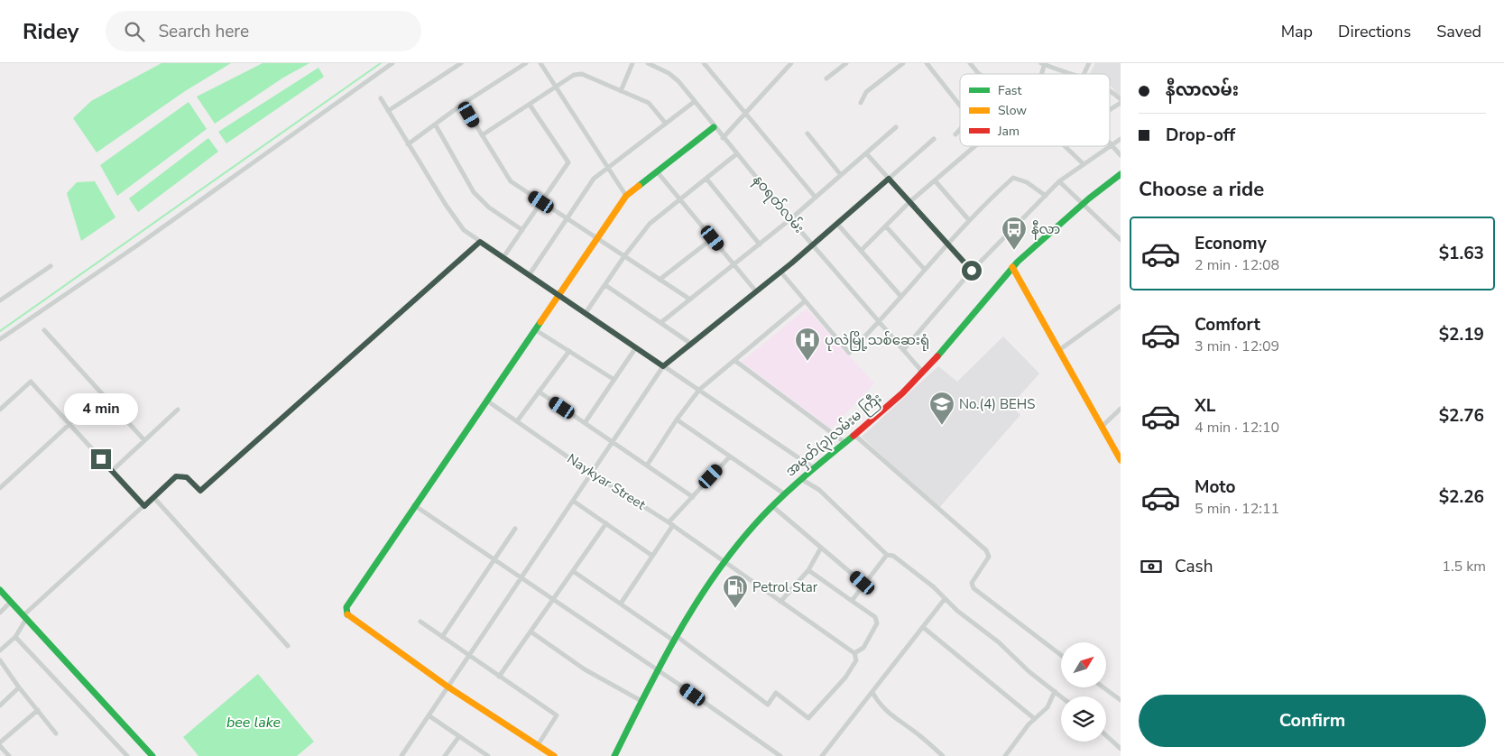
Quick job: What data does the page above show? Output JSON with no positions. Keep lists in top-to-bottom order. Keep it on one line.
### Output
{"streets":{"street":["နဝရတ်လမ်း","အမှတ်(၃)လမ်းမ ကြီး","Naykyar Street"]},"crossings":[["နဝရတ်လမ်း","အမှတ်(၃)လမ်းမ ကြီး"],["အမှတ်(၃)လမ်းမ ကြီး","Naykyar Street"]],"water":["bee lake"],"places":{"bus stop":["နီလာ"],"hospital":["ပုလဲမြို့သစ်ဆေးရုံ"],"school or university":["No.(4) BEHS"],"fuel station":["Petrol Star"]},"legend":["Fast","Slow","Jam"],"north":"top right","page":{"header":"Ridey","search":"Search here","nav":["Map","Directions","Saved"],"banner":["နီလာလမ်း","Drop-off"],"heading":"Choose a ride","list":[{"name":"Economy","note":"2 min · 12:08","value":"$1.63"},{"name":"Comfort","note":"3 min · 12:09","value":"$2.19"},{"name":"XL","note":"4 min · 12:10","value":"$2.76"},{"name":"Moto","note":"5 min · 12:11","value":"$2.26"}],"bubble":"4 min","pay":["Cash","1.5 km"],"buttons":"Confirm"}}
